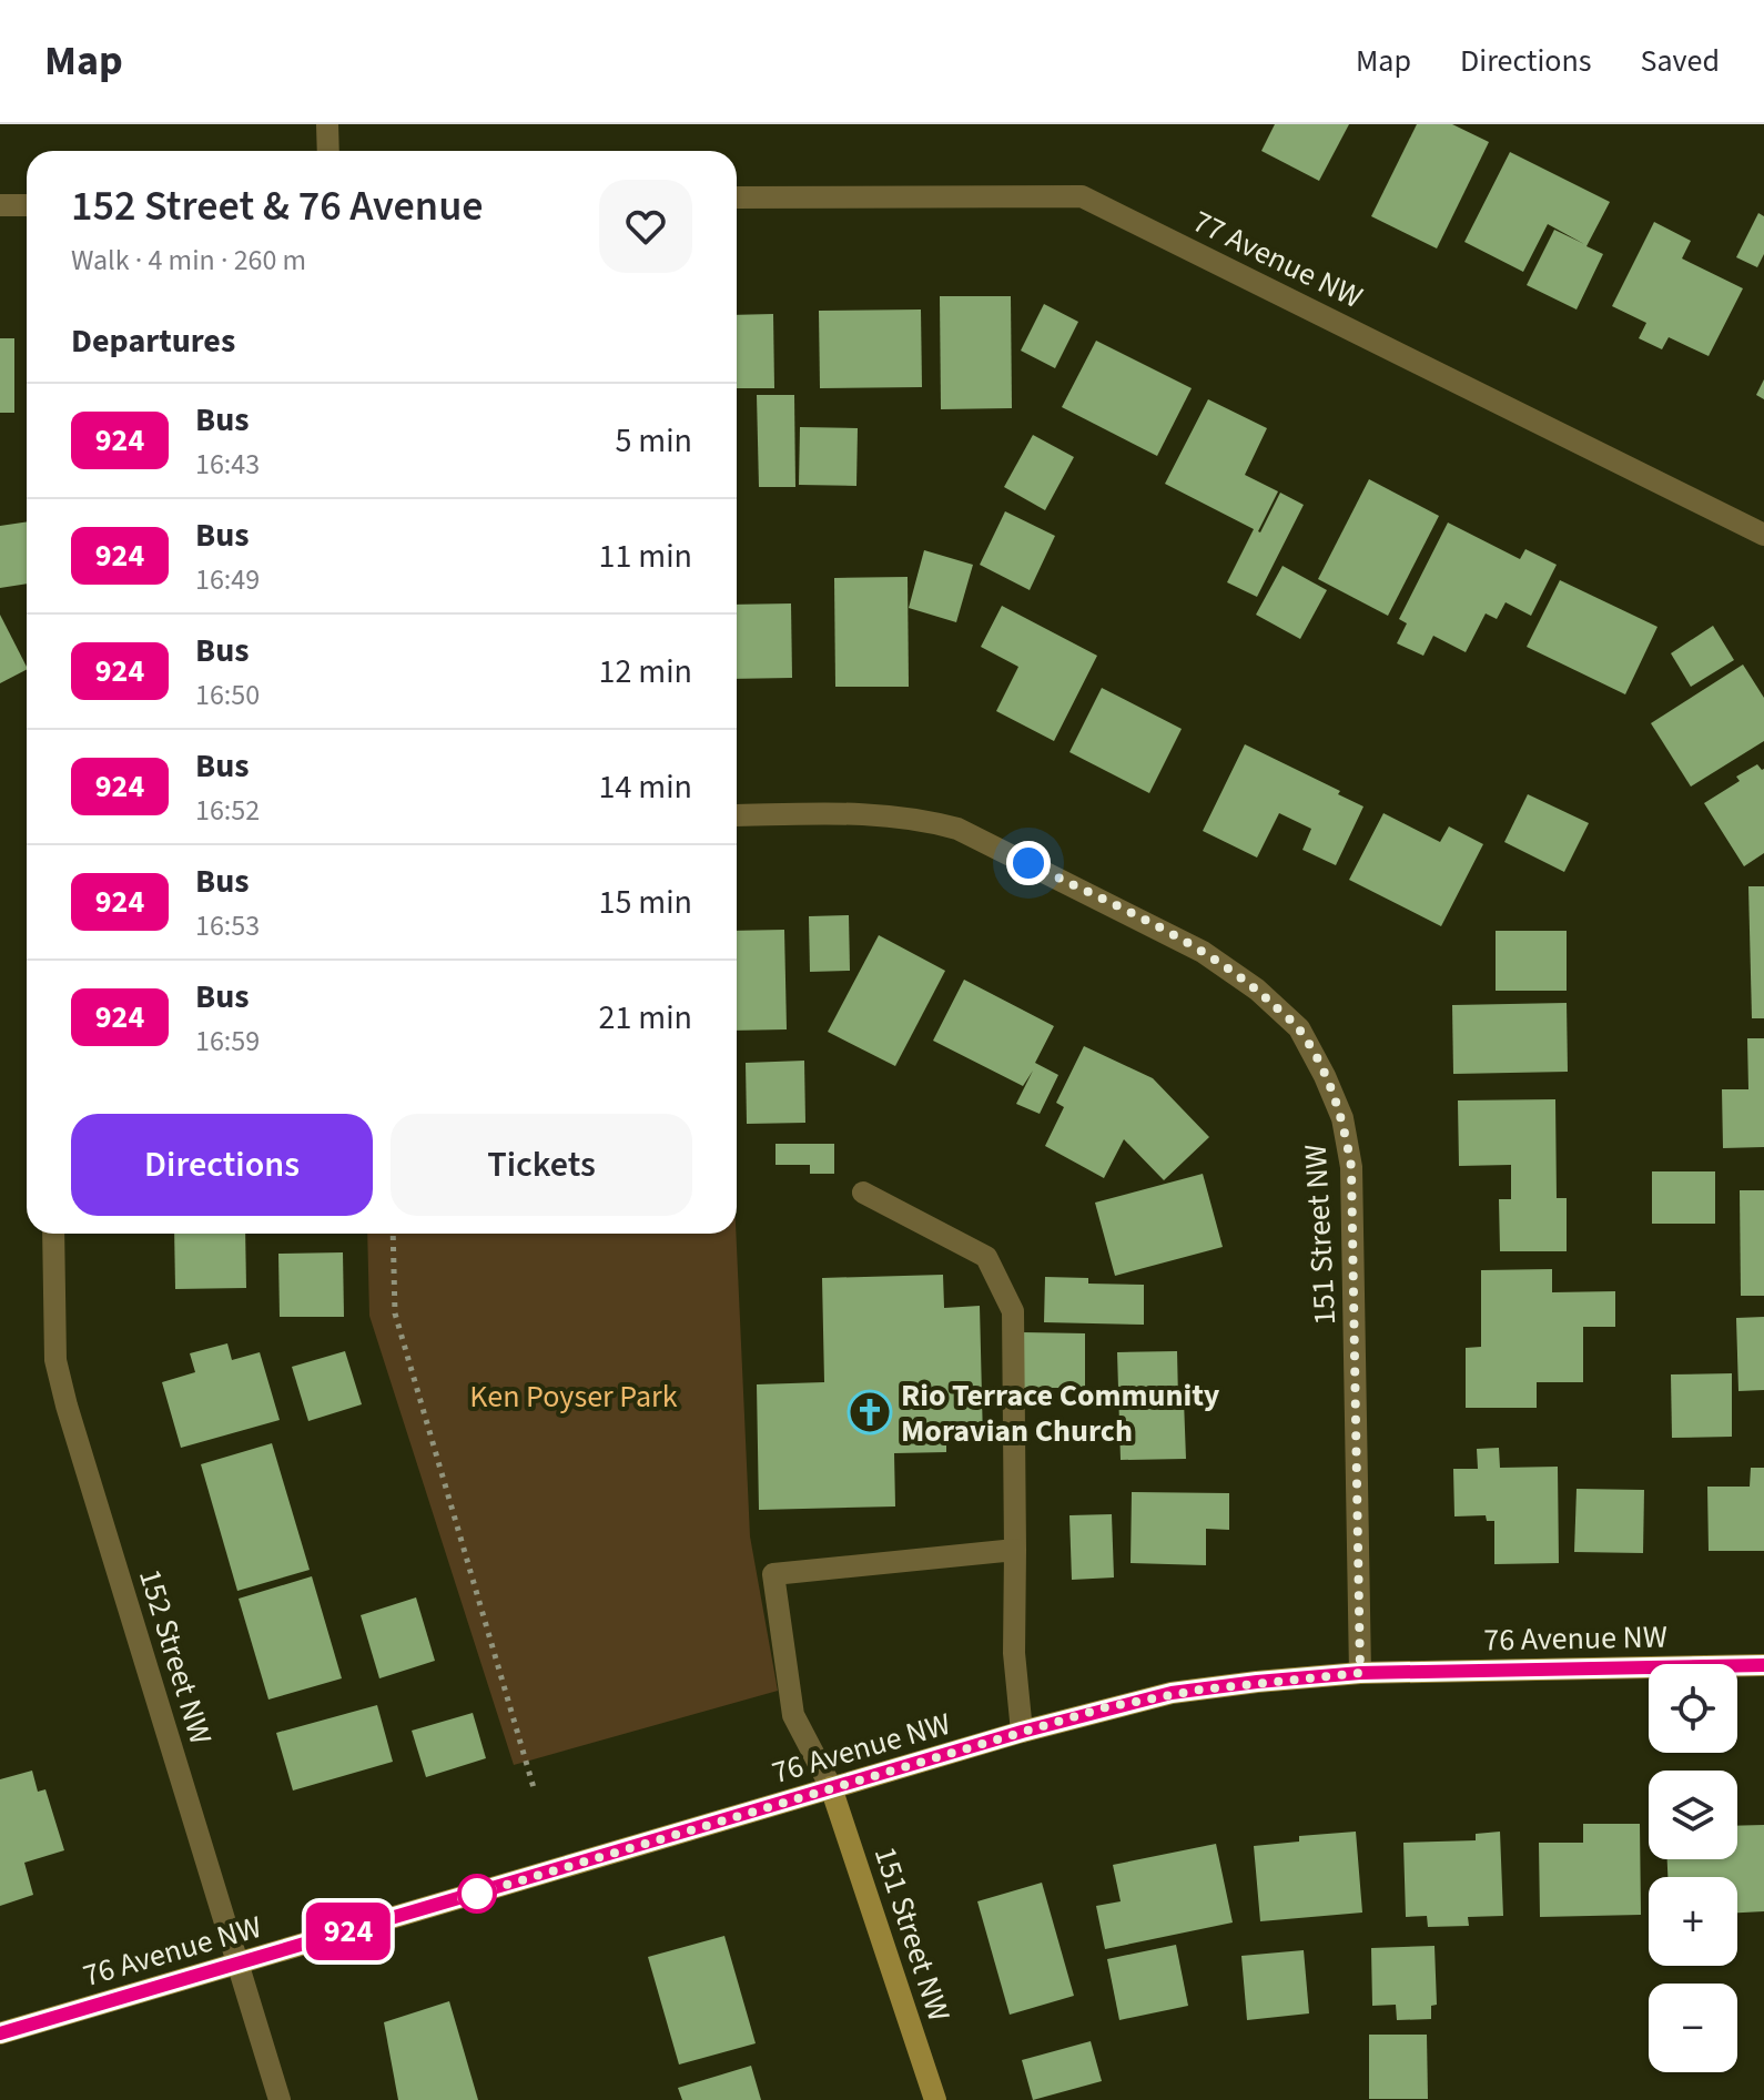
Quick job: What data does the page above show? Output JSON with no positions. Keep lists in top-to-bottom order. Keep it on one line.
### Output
{"streets":{"street":["77 Avenue NW","151 Street NW","76 Avenue NW","152 Street NW"]},"crossings":[["151 Street NW","76 Avenue NW"],["76 Avenue NW","152 Street NW"]],"parks":["Ken Poyser Park"],"places":{"church":["Rio Terrace Community Moravian Church"]},"lines":["bus line 924"],"page":{"header":"Map","nav":["Map","Directions","Saved"],"on_map":"924","heading":[["152 Street & 76 Avenue","Walk · 4 min · 260 m"],"Departures"],"list":[{"mark":"924","name":"Bus","note":"16:43","value":"5 min"},{"mark":"924","name":"Bus","note":"16:49","value":"11 min"},{"mark":"924","name":"Bus","note":"16:50","value":"12 min"},{"mark":"924","name":"Bus","note":"16:52","value":"14 min"},{"mark":"924","name":"Bus","note":"16:53","value":"15 min"},{"mark":"924","name":"Bus","note":"16:59","value":"21 min"}],"buttons":["Directions","Tickets"],"map_buttons":["+","−"]}}
